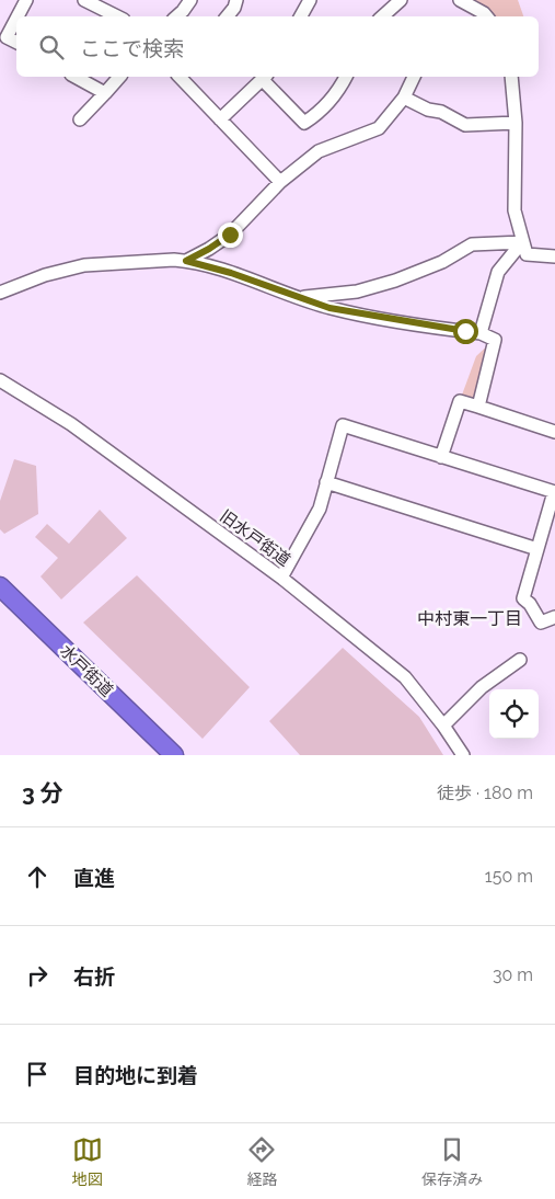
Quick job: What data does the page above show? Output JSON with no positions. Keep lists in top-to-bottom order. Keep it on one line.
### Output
{"streets":{"highway":["水戸街道"],"street":["旧水戸街道"]},"districts":["中村東一丁目"],"page":{"search":"ここで検索","heading":["3 分","徒歩 · 180 m"],"list":[["直進","150 m"],["右折","30 m"],"目的地に到着"],"nav":["地図","経路","保存済み"]}}
